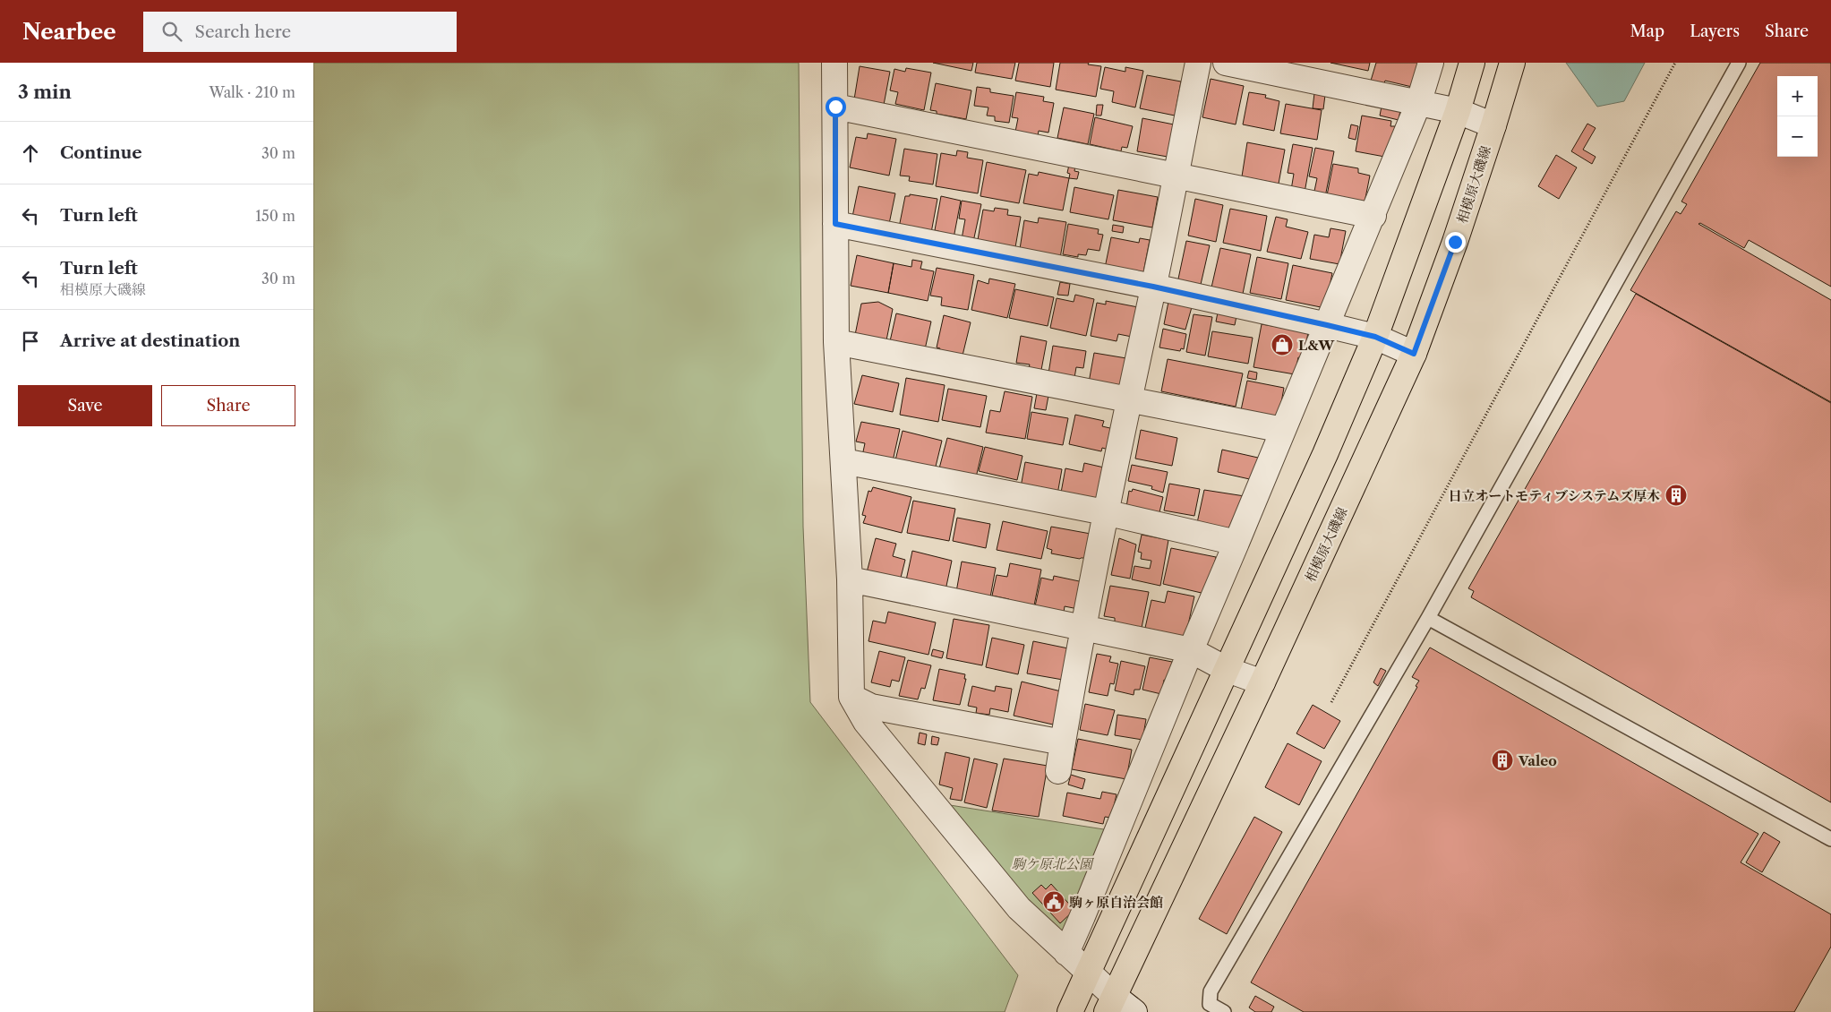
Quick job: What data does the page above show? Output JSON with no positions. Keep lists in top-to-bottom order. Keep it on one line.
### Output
{"streets":{"main road":["相模原大磯線"]},"parks":["駒ケ原北公園"],"places":{"shop":["L&W"],"building":["日立オートモティブシステムズ厚木","Valeo"],"public building":["駒ヶ原自治会館"]},"page":{"header":"Nearbee","search":"Search here","nav":["Map","Layers","Share"],"heading":["3 min","Walk · 210 m"],"map_buttons":["+","−"],"list":[["Continue","30 m"],["Turn left","150 m"],["Turn left","相模原大磯線","30 m"],"Arrive at destination"],"buttons":["Save","Share"]}}
